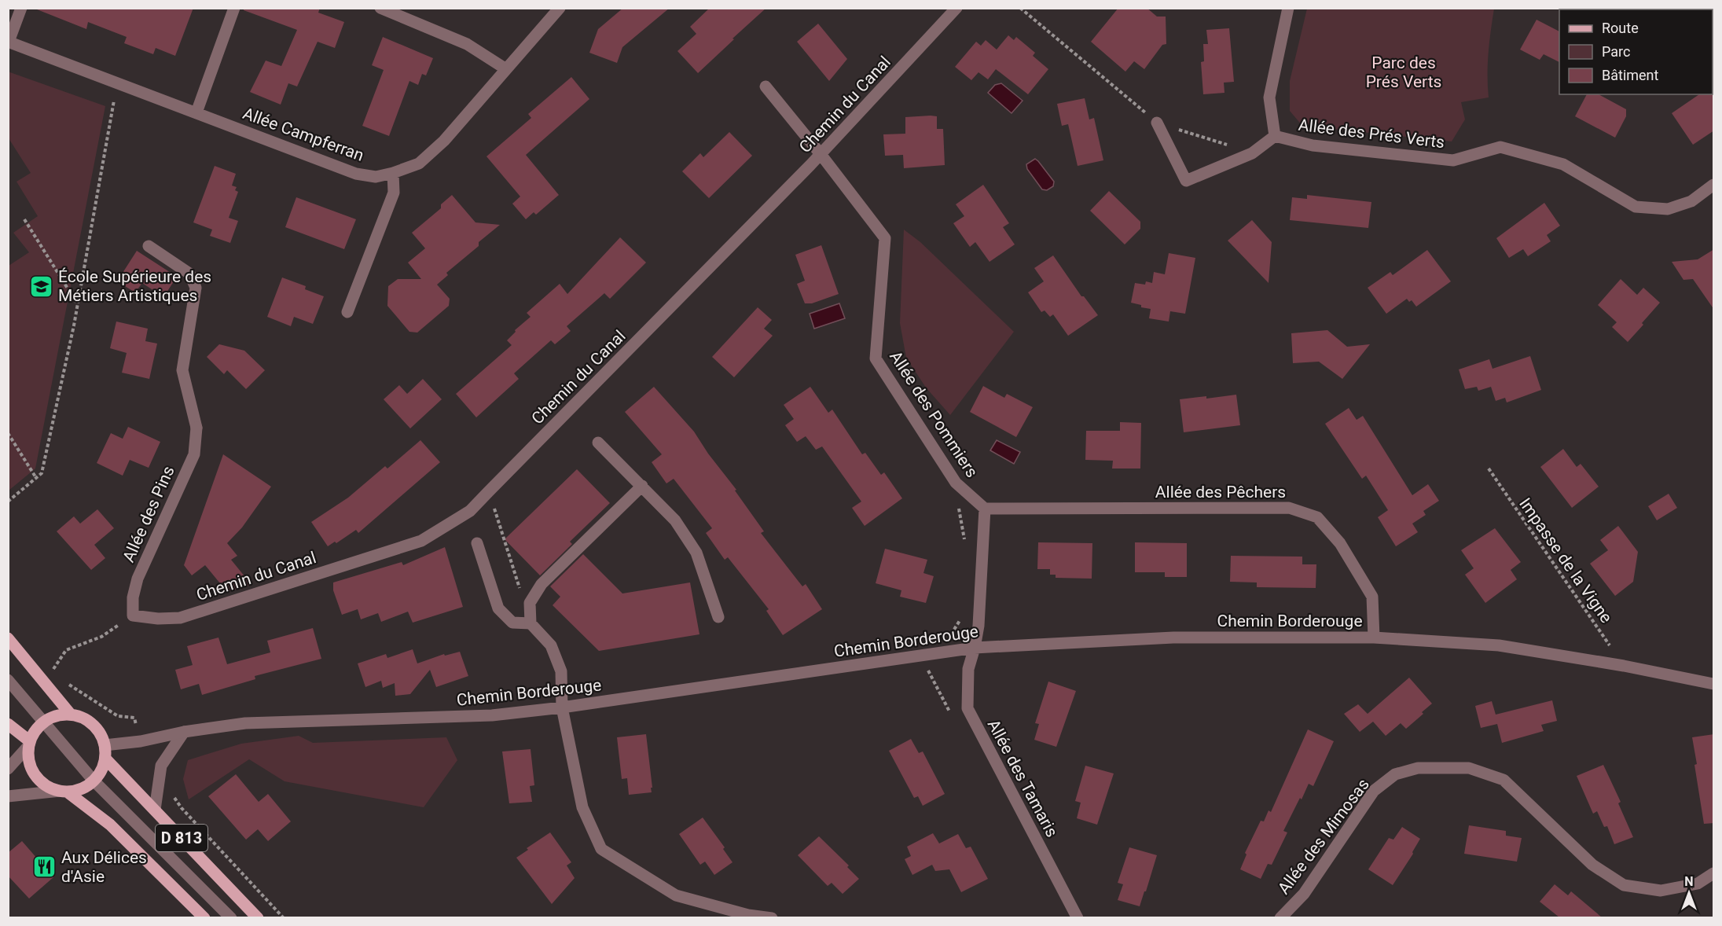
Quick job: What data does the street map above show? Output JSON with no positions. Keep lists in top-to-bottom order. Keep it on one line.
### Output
{"streets":{"main road":["D 813"],"street":["Chemin du Canal","Allée des Prés Verts","Allée Campferran","Allée des Pommiers","Allée des Pêchers","Allée des Pins","Chemin Borderouge","Allée des Tamaris","Allée des Mimosas"],"path":["Impasse de la Vigne"]},"crossings":[["Chemin du Canal","Allée des Pommiers"],["Chemin du Canal","Allée des Pins"],["Allée des Pommiers","Allée des Pêchers"],["Allée des Pêchers","Chemin Borderouge"],["Impasse de la Vigne","Chemin Borderouge"],["Chemin Borderouge","Allée des Tamaris"]],"parks":["Parc des Prés Verts"],"places":{"school or university":["École Supérieure des Métiers Artistiques"],"restaurant":["Aux Délices d'Asie"]},"legend":["Route","Parc","Bâtiment"],"north":"top"}
